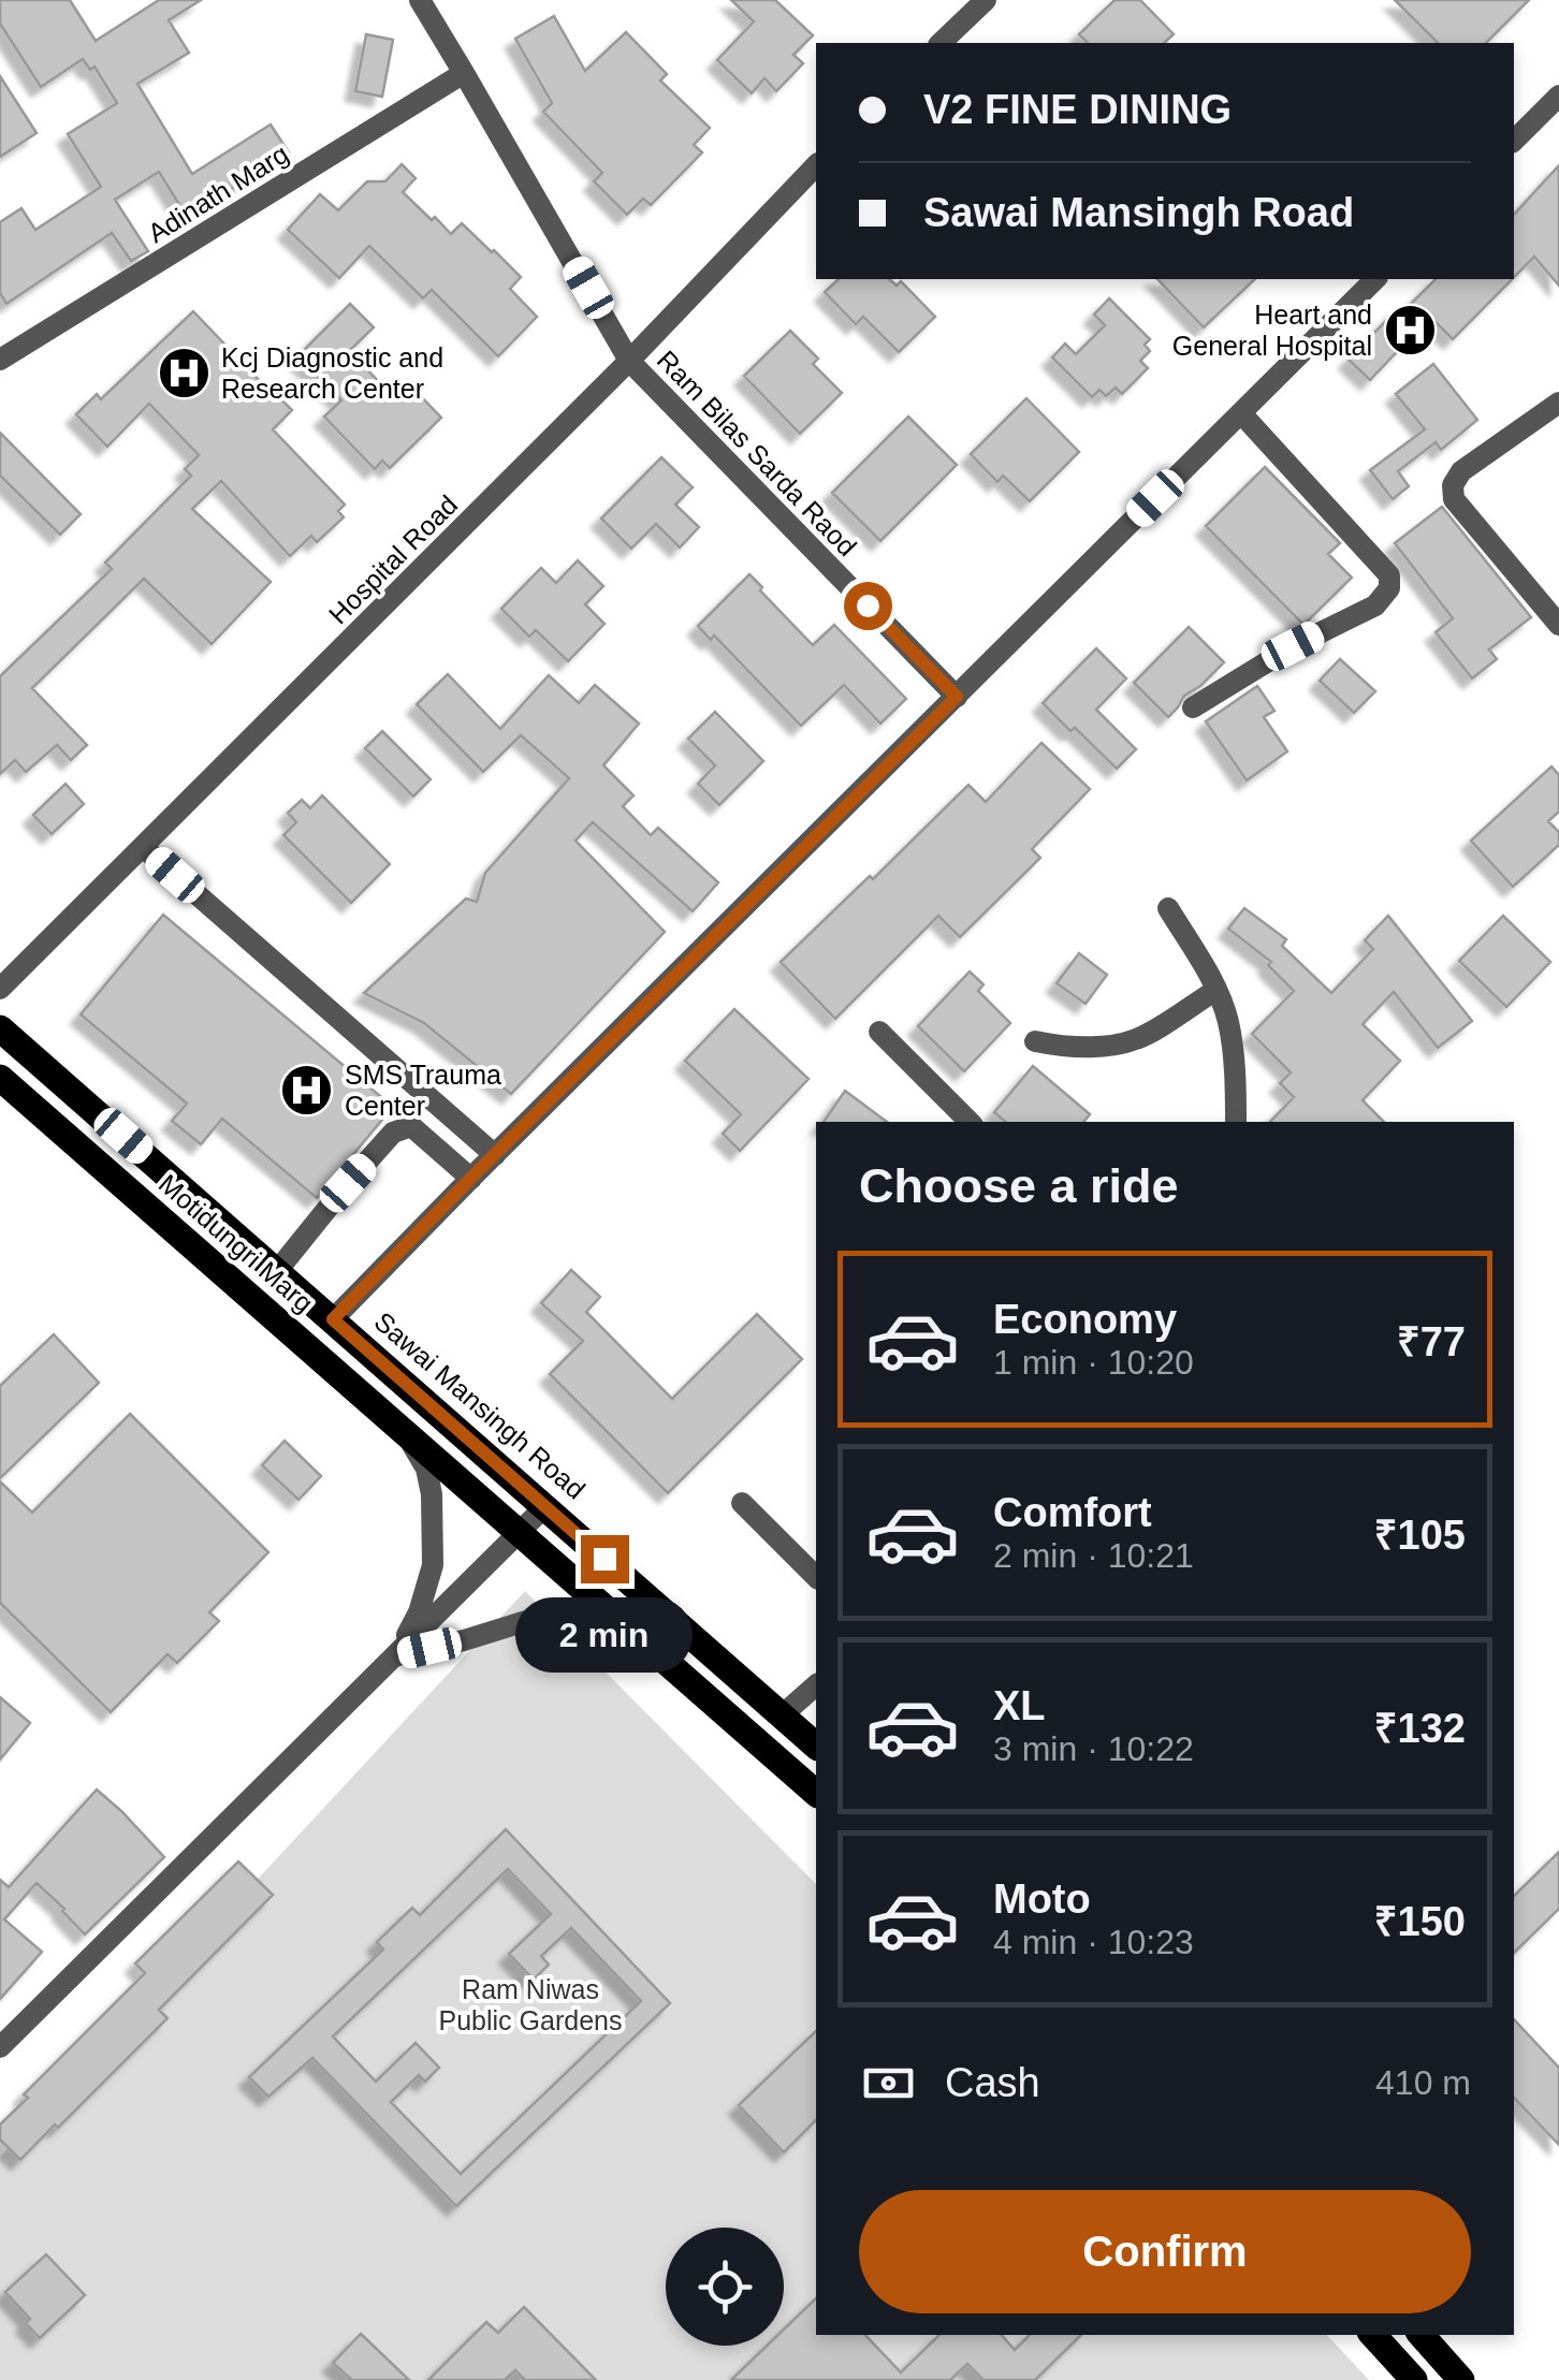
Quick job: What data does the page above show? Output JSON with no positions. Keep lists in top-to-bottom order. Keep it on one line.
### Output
{"streets":{"main road":["Motidungri Marg","Sawai Mansingh Road"],"street":["Adinath Marg","Ram Bilas Sarda Raod","Hospital Road"]},"crossings":[["Adinath Marg","Ram Bilas Sarda Raod"],["Ram Bilas Sarda Raod","Hospital Road"]],"parks":["Ram Niwas Public Gardens"],"places":{"hospital":["Heart and General Hospital","Kcj Diagnostic and Research Center","SMS Trauma Center"]},"page":{"banner":["V2 FINE DINING","Sawai Mansingh Road"],"heading":"Choose a ride","list":[{"name":"Economy","note":"1 min · 10:20","value":"₹77"},{"name":"Comfort","note":"2 min · 10:21","value":"₹105"},{"name":"XL","note":"3 min · 10:22","value":"₹132"},{"name":"Moto","note":"4 min · 10:23","value":"₹150"}],"bubble":"2 min","pay":["Cash","410 m"],"buttons":"Confirm"}}
